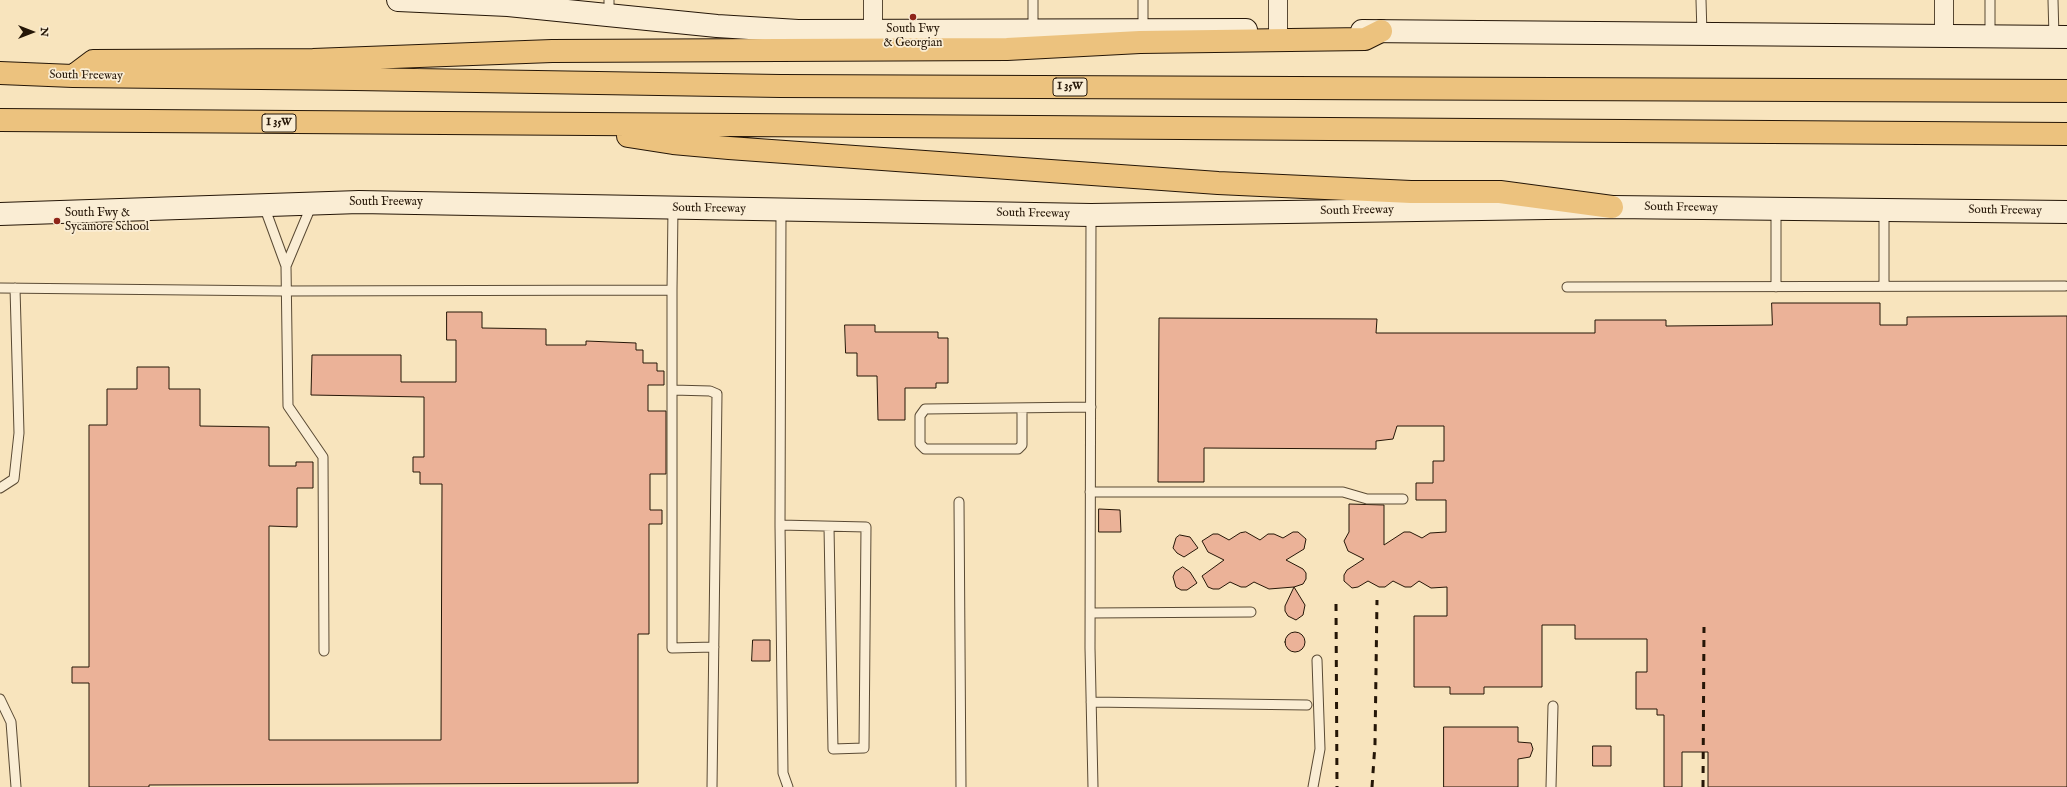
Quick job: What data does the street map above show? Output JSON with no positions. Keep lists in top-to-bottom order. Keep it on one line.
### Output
{"streets":{"highway":["South Freeway","I 35W"]},"places":["South Fwy & Georgian","South Fwy & Sycamore School"],"north":"right"}
